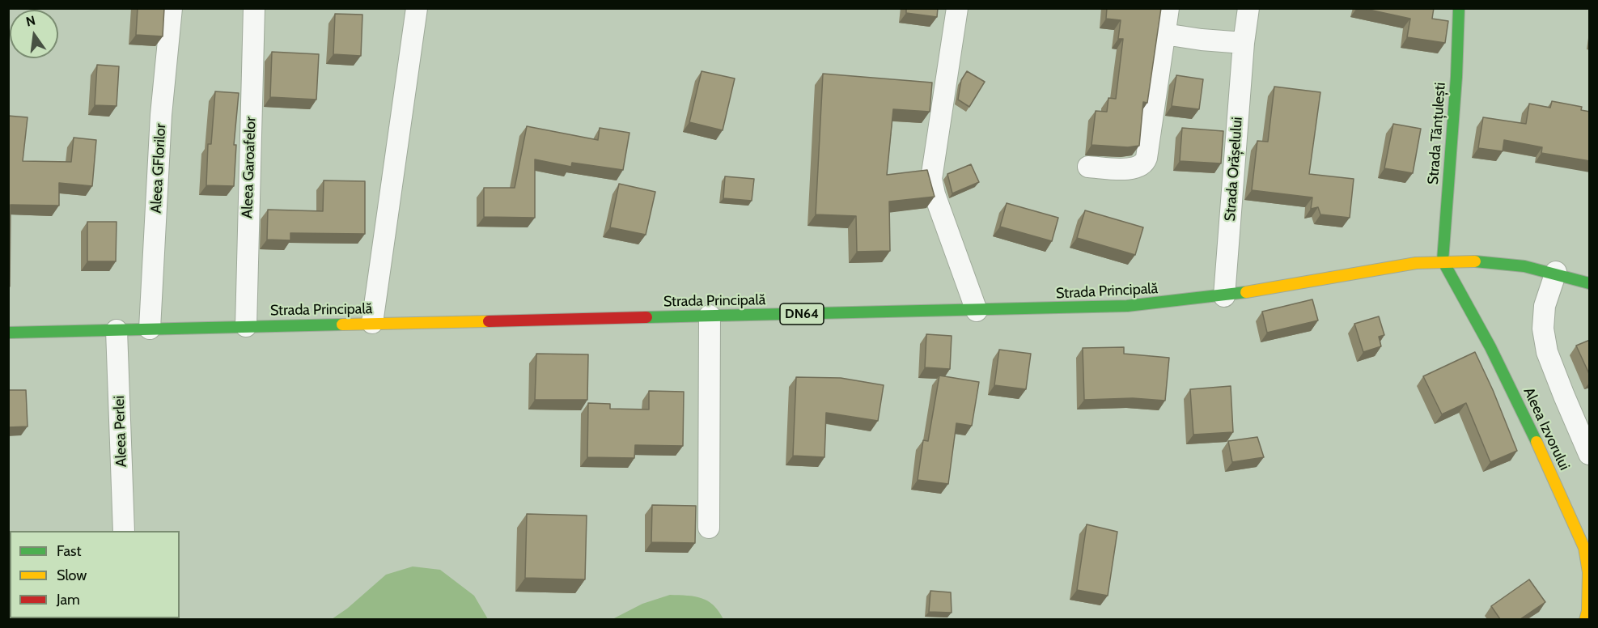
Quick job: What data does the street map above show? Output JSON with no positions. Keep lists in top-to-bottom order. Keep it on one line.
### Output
{"streets":{"main road":["Strada Tănțulești","Strada Principală","DN64","Aleea Izvorului"],"street":["Aleea Garoafelor","Aleea GFlorilor","Strada Orășelului","Aleea Perlei"]},"crossings":[["Strada Tănțulești","Strada Principală"],["Strada Tănțulești","Aleea Izvorului"],["Aleea Garoafelor","Strada Principală"],["Aleea GFlorilor","Strada Principală"],["Strada Orășelului","Strada Principală"],["Strada Principală","Aleea Izvorului"],["Strada Principală","Aleea Perlei"]],"legend":["Fast","Slow","Jam"],"north":"top"}
